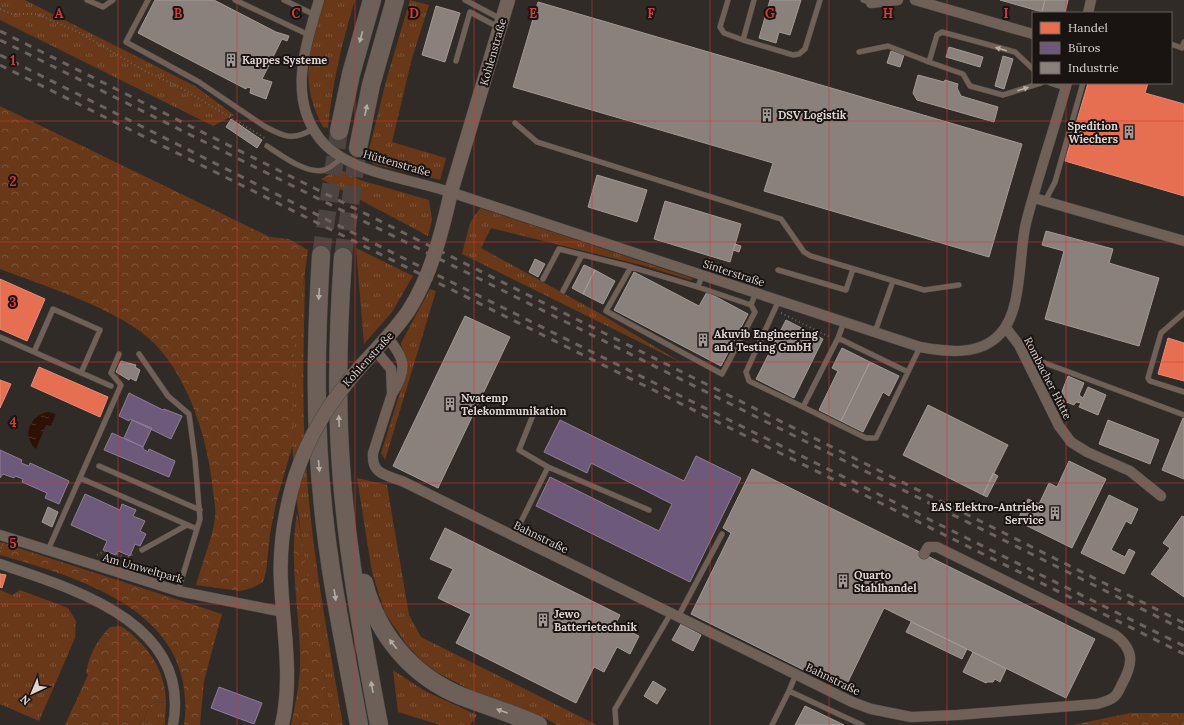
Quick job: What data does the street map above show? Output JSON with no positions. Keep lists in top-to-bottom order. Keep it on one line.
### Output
{"streets":{"street":["Kohlenstraße","Hüttenstraße","Sinterstraße","Rombacher Hütte","Bahnstraße","Am Umweltpark"]},"crossings":[["Kohlenstraße","Hüttenstraße"],["Kohlenstraße","Sinterstraße"],["Kohlenstraße","Bahnstraße"],["Kohlenstraße","Am Umweltpark"],["Hüttenstraße","Sinterstraße"],["Sinterstraße","Rombacher Hütte"]],"places":{"building":["Kappes Systeme","DSV Logistik","Spedition Wiechers","Akuvib Engineering and Testing GmbH","Nvatemp Telekommunikation","EAS Elektro-Antriebe Service","Quarto Stahlhandel","Jewo Batterietechnik"]},"legend":["Handel","Büros","Industrie"],"north":"bottom left","grid":{"columns":["A","B","C","D","E","F","G","H","I"],"rows":["1","2","3","4","5"]}}
